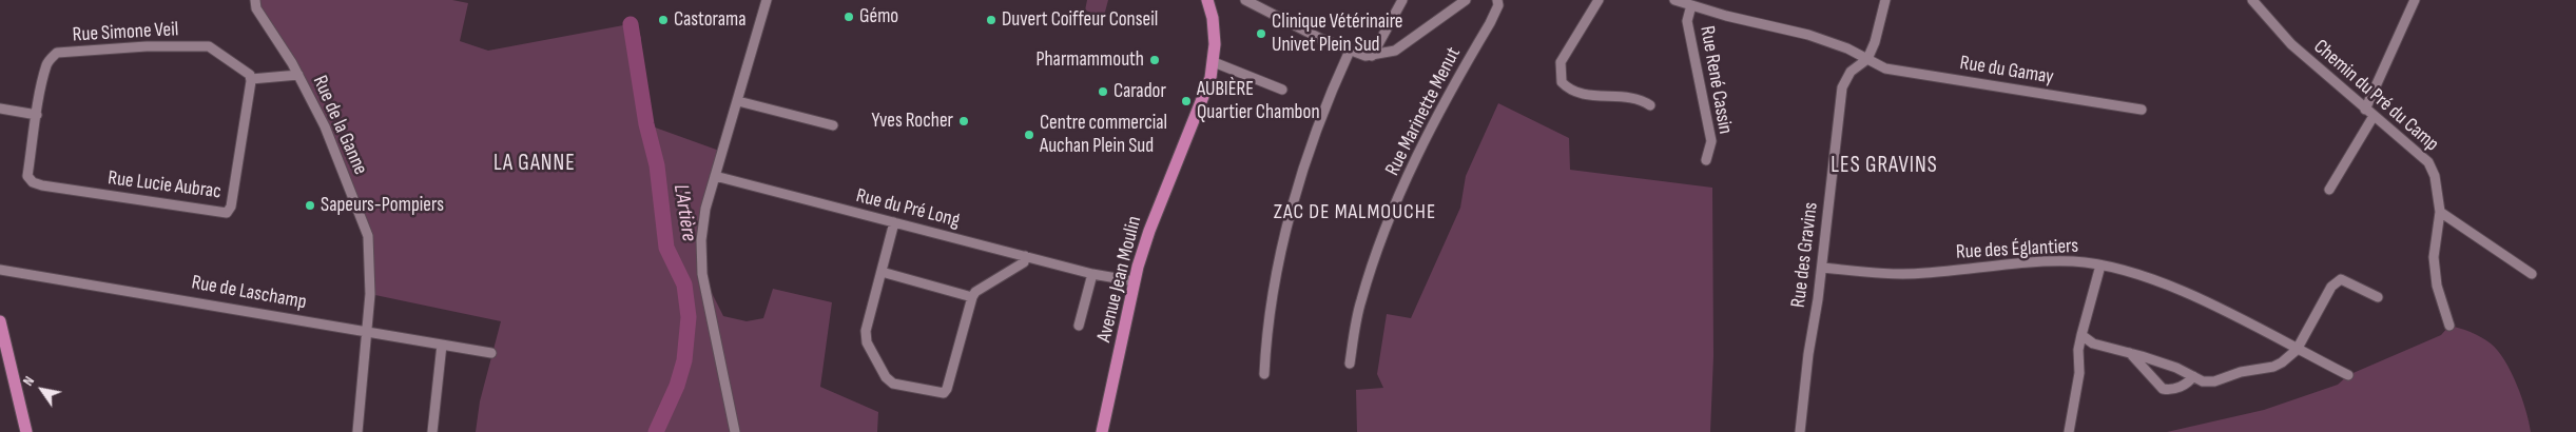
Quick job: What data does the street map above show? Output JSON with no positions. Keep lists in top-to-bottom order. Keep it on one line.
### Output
{"streets":{"main road":["Avenue Jean Moulin"],"street":["Rue Simone Veil","Rue du Gamay","Rue René Cassin","Chemin du Pré du Camp","Rue Marinette Menut","Rue de la Ganne","Rue Lucie Aubrac","Rue du Pré Long","Rue des Églantiers","Rue des Gravins","Rue de Laschamp"]},"crossings":[["Rue Simone Veil","Rue Lucie Aubrac"],["Rue du Gamay","Rue René Cassin"],["Rue du Gamay","Rue des Gravins"],["Rue René Cassin","Rue des Gravins"],["Rue de la Ganne","Rue de Laschamp"],["Rue du Pré Long","Avenue Jean Moulin"],["Rue des Églantiers","Rue des Gravins"]],"districts":["LA GANNE","LES GRAVINS","ZAC DE MALMOUCHE"],"water":["L'Artière"],"places":["Gémo","Castorama","Duvert Coiffeur Conseil","Clinique Vétérinaire Univet Plein Sud","Pharmammouth","Carador","AUBIÈRE Quartier Chambon","Yves Rocher","Centre commercial Auchan Plein Sud","Sapeurs-Pompiers"],"north":"top left"}
